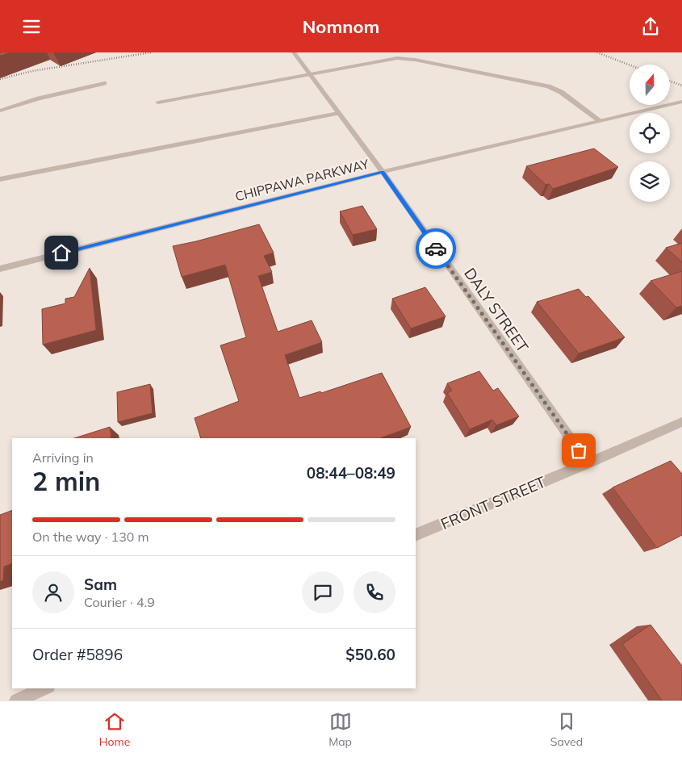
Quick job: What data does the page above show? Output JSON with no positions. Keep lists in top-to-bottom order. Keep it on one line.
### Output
{"streets":{"street":["CHIPPAWA PARKWAY","DALY STREET","FRONT STREET"]},"crossings":[["CHIPPAWA PARKWAY","DALY STREET"],["DALY STREET","FRONT STREET"]],"north":"top","page":{"header":"Nomnom","heading":["2 min","Arriving in","08:44–08:49"],"panel":["Sam","Courier · 4.9","Order #5896","$50.60"],"bar":"On the way · 130 m","tabs":["Home","Map","Saved"]}}
